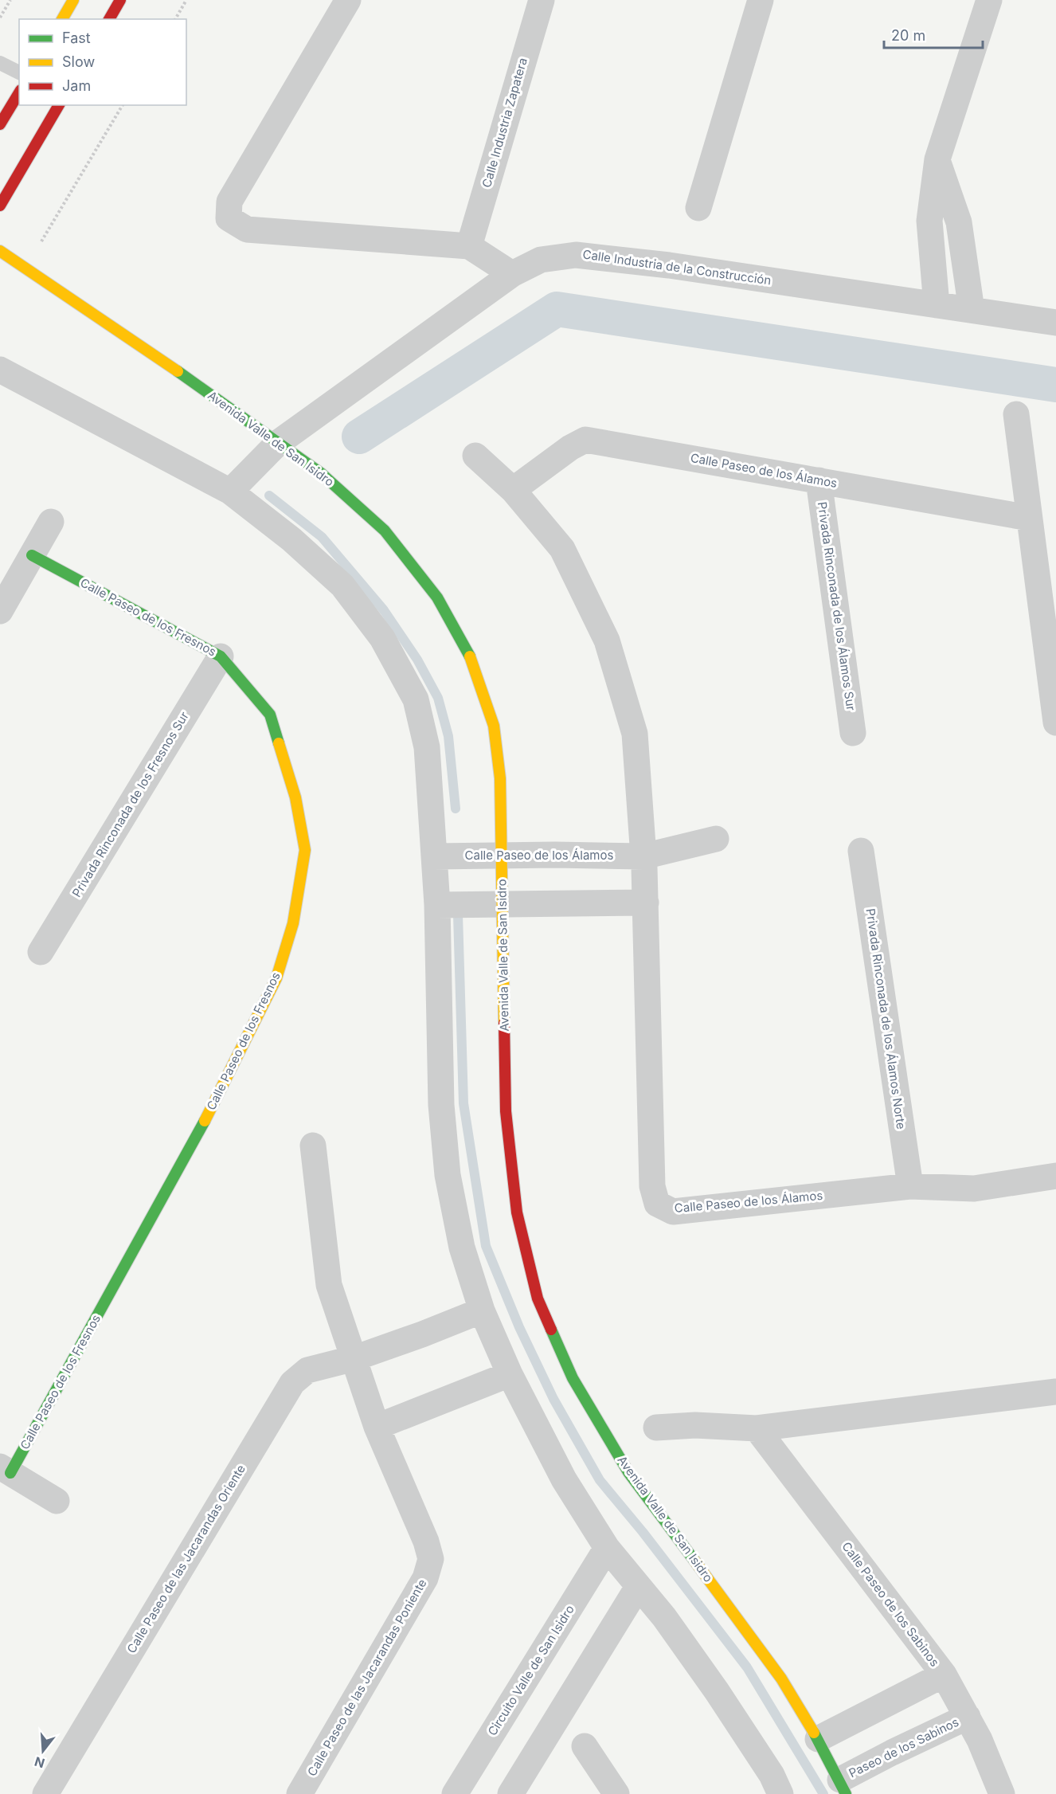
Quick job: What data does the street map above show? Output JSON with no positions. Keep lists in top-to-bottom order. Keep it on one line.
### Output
{"streets":{"street":["Calle Industria Zapatera","Calle Industria de la Construcción","Avenida Valle de San Isidro","Calle Paseo de los Álamos","Privada Rinconada de los Álamos Sur","Calle Paseo de los Fresnos","Privada Rinconada de los Fresnos Sur","Privada Rinconada de los Álamos Norte","Calle Paseo de las Jacarandas Oriente","Calle Paseo de los Sabinos","Circuito Valle de San Isidro","Calle Paseo de las Jacarandas Poniente","Paseo de los Sabinos"]},"crossings":[["Calle Industria de la Construcción","Avenida Valle de San Isidro"],["Avenida Valle de San Isidro","Calle Paseo de los Álamos"],["Avenida Valle de San Isidro","Paseo de los Sabinos"],["Calle Paseo de los Álamos","Privada Rinconada de los Álamos Sur"],["Calle Paseo de los Álamos","Privada Rinconada de los Álamos Norte"],["Calle Paseo de los Fresnos","Privada Rinconada de los Fresnos Sur"],["Calle Paseo de los Sabinos","Paseo de los Sabinos"]],"legend":["Fast","Slow","Jam"],"scale_bar":"20 m","north":"bottom"}
